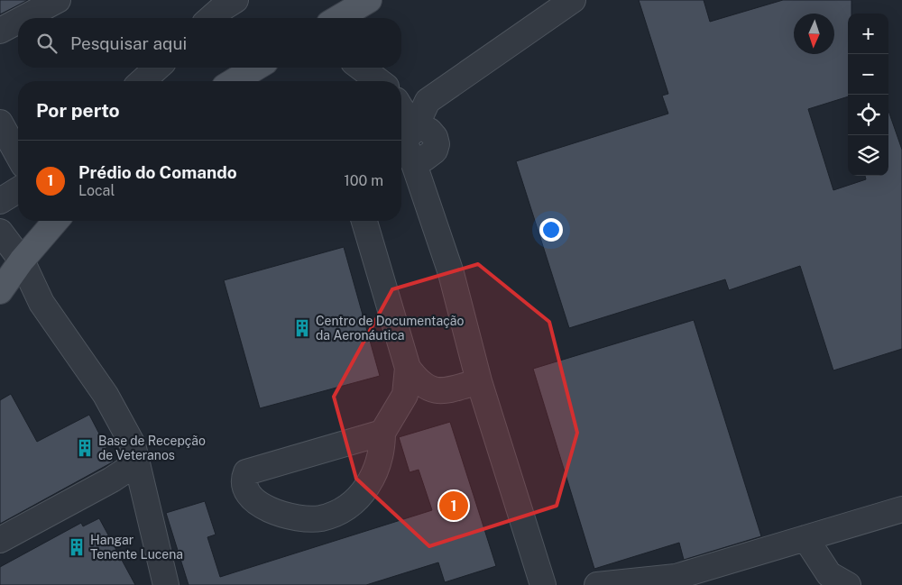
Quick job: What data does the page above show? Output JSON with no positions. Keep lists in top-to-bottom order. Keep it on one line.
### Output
{"places":{"building":["Centro de Documentação da Aeronáutica","Base de Recepção de Veteranos","Hangar Tenente Lucena"]},"north":"bottom","page":{"map_buttons":["+","−"],"search":"Pesquisar aqui","heading":"Por perto","list":[{"mark":"1","name":"Prédio do Comando","note":"Local","value":"100 m"}],"pins":"1"}}
